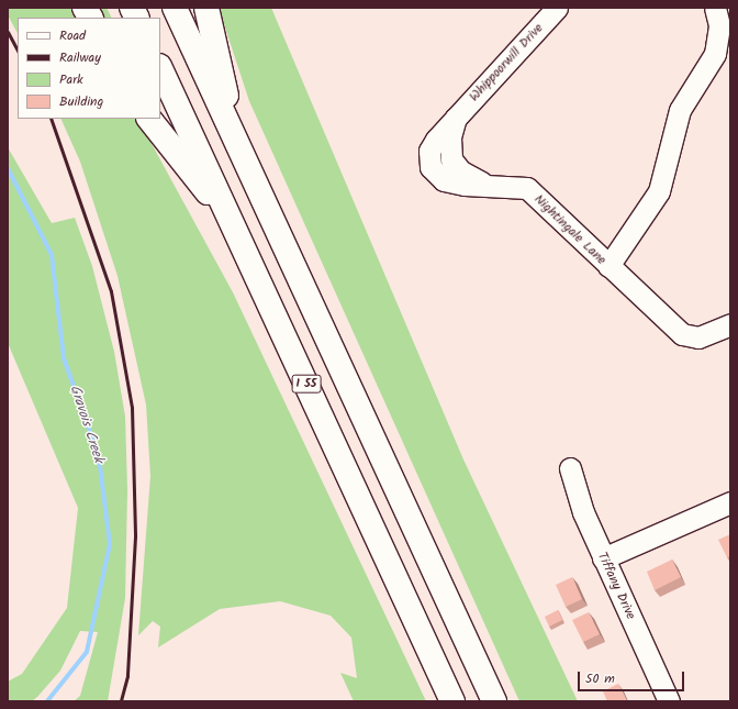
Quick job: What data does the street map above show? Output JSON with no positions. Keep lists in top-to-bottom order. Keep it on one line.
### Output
{"streets":{"highway":["I 55"],"street":["Whippoorwill Drive","Nightingale Lane","Tiffany Drive"]},"crossings":[["Whippoorwill Drive","Nightingale Lane"]],"water":["Gravois Creek"],"legend":["Road","Railway","Park","Building"],"scale_bar":"50 m"}
